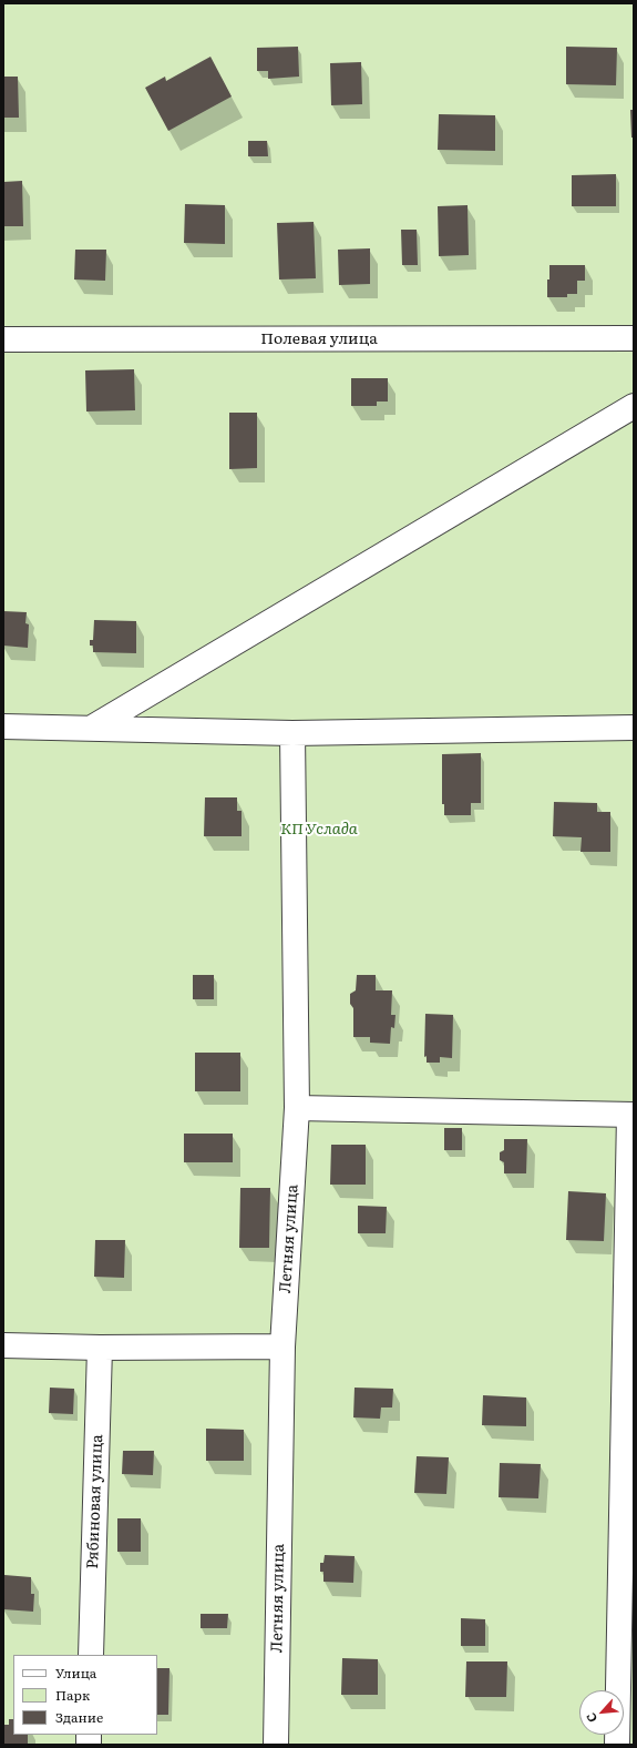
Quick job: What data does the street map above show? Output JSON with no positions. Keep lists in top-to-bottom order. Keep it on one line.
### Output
{"streets":{"street":["Полевая улица","Летняя улица","Рябиновая улица"]},"parks":["КП Услада"],"legend":["Улица","Парк","Здание"],"north":"bottom left"}
